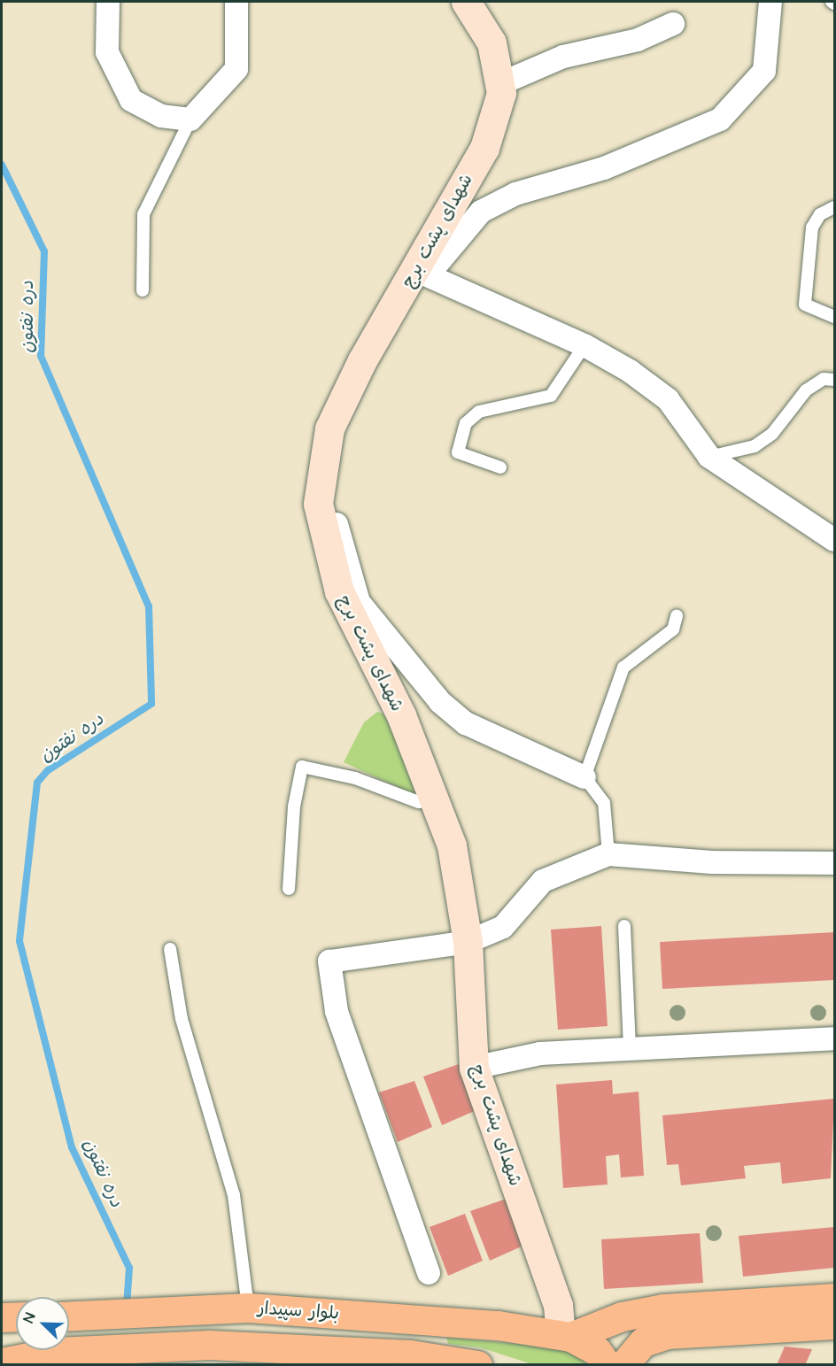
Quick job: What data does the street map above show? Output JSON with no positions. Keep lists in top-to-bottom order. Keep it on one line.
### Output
{"streets":{"main road":["بلوار سپیدار"],"street":["شهدای پشت برج"]},"crossings":[["شهدای پشت برج","بلوار سپیدار"]],"water":["دره نفتون"],"north":"top left"}
